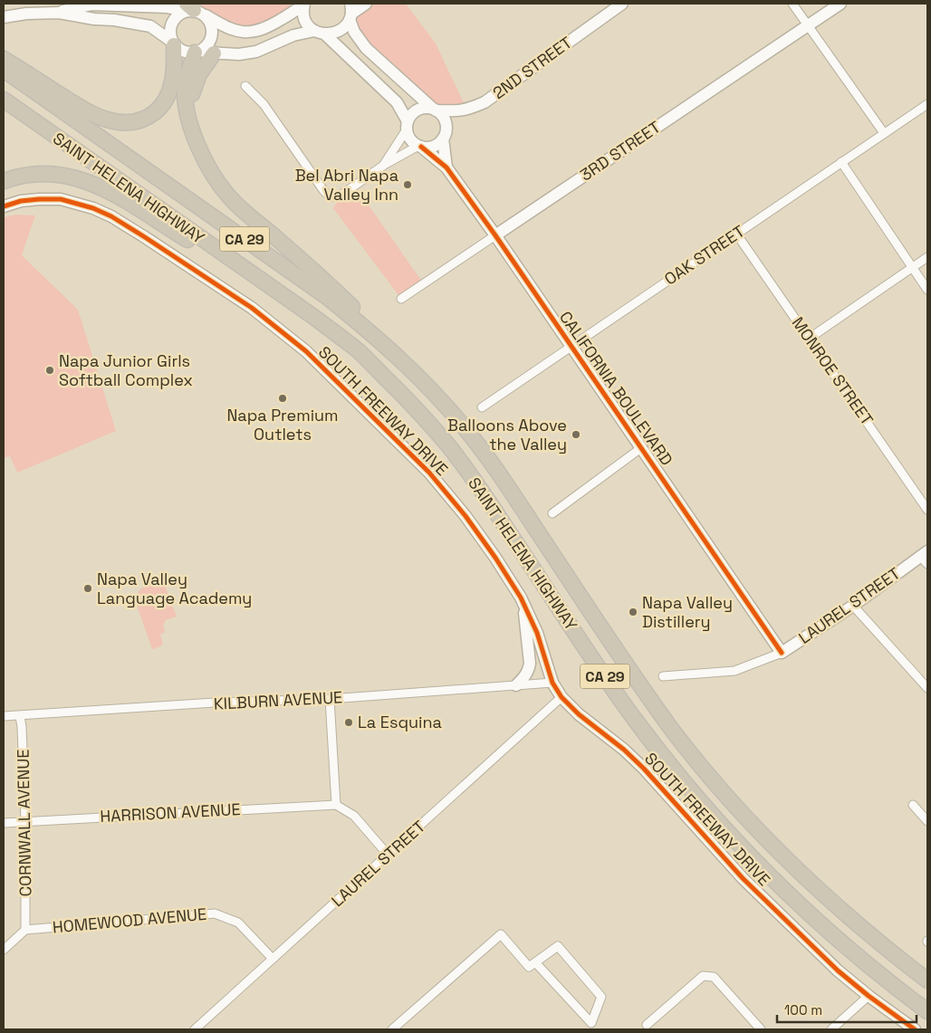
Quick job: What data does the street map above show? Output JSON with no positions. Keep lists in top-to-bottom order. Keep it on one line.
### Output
{"streets":{"highway":["SAINT HELENA HIGHWAY","CA 29"],"street":["2ND STREET","3RD STREET","OAK STREET","MONROE STREET","CALIFORNIA BOULEVARD","SOUTH FREEWAY DRIVE","LAUREL STREET","KILBURN AVENUE","HARRISON AVENUE","CORNWALL AVENUE","HOMEWOOD AVENUE"]},"crossings":[["2ND STREET","CALIFORNIA BOULEVARD"],["3RD STREET","CALIFORNIA BOULEVARD"],["OAK STREET","MONROE STREET"],["OAK STREET","CALIFORNIA BOULEVARD"],["CALIFORNIA BOULEVARD","LAUREL STREET"],["SOUTH FREEWAY DRIVE","LAUREL STREET"],["SOUTH FREEWAY DRIVE","KILBURN AVENUE"],["LAUREL STREET","HOMEWOOD AVENUE"],["KILBURN AVENUE","CORNWALL AVENUE"],["HARRISON AVENUE","CORNWALL AVENUE"],["CORNWALL AVENUE","HOMEWOOD AVENUE"]],"places":["Bel Abri Napa Valley Inn","Napa Junior Girls Softball Complex","Napa Premium Outlets","Balloons Above the Valley","Napa Valley Language Academy","Napa Valley Distillery","La Esquina"],"scale_bar":"100 m"}
